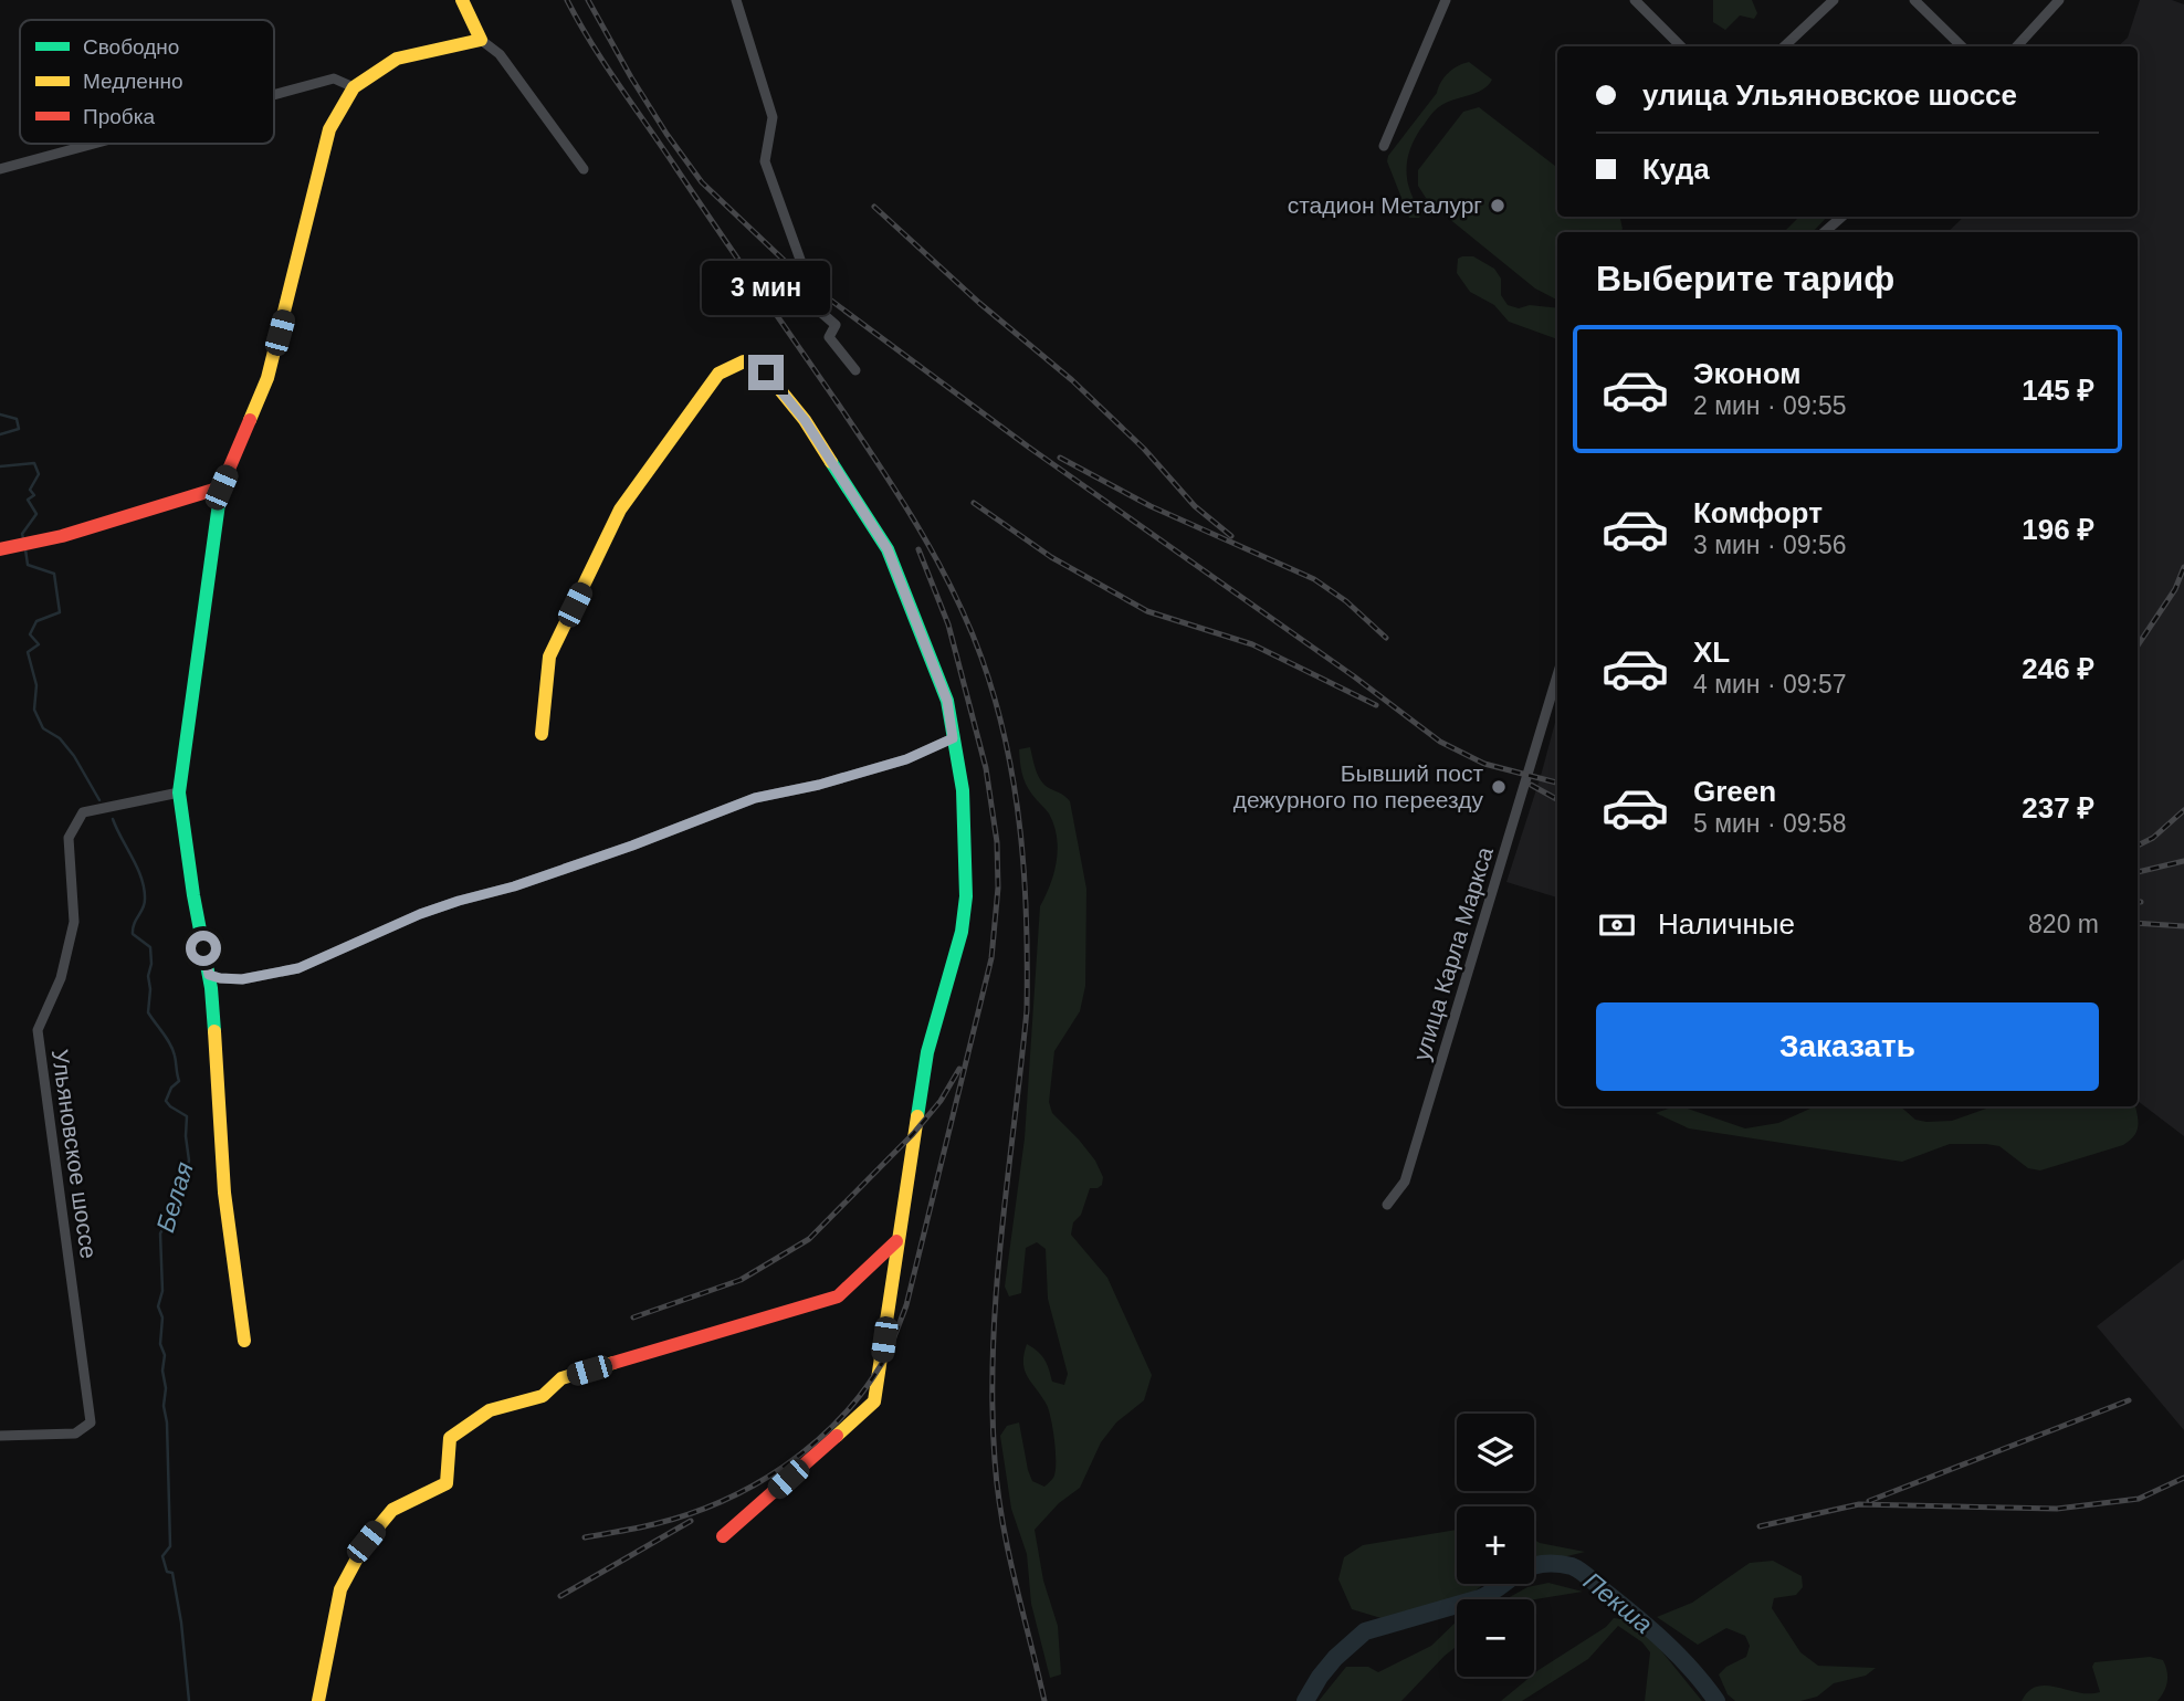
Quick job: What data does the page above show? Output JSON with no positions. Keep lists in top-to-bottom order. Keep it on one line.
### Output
{"streets":{"street":["улица Карла Маркса","Ульяновское шоссе"]},"water":["Белая","Пекша"],"places":["стадион Металург","Бывший пост дежурного по переезду"],"legend":["Свободно","Медленно","Пробка"],"page":{"banner":["улица Ульяновское шоссе","Куда"],"heading":"Выберите тариф","bubble":"3 мин","list":[{"name":"Эконом","note":"2 мин · 09:55","value":"145 ₽"},{"name":"Комфорт","note":"3 мин · 09:56","value":"196 ₽"},{"name":"XL","note":"4 мин · 09:57","value":"246 ₽"},{"name":"Green","note":"5 мин · 09:58","value":"237 ₽"}],"pay":["Наличные","820 m"],"buttons":"Заказать","map_buttons":["+","−"]}}
